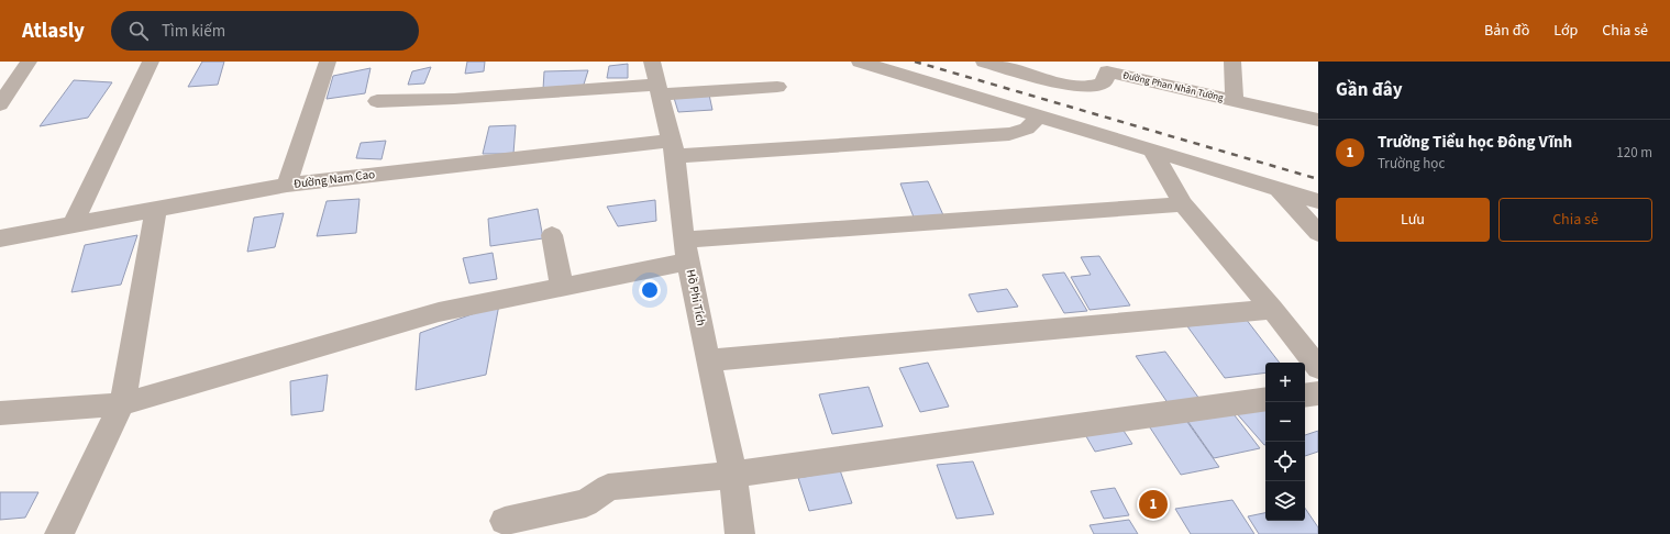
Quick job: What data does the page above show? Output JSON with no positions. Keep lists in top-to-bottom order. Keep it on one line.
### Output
{"streets":{"street":["Đường Phan Nhân Tường","Đường Nam Cao","Hồ Phi Tích"]},"crossings":[["Đường Nam Cao","Hồ Phi Tích"]],"page":{"header":"Atlasly","search":"Tìm kiếm","nav":["Bản đồ","Lớp","Chia sẻ"],"heading":"Gần đây","list":[{"mark":"1","name":"Trường Tiểu học Đông Vĩnh","note":"Trường học","value":"120 m"}],"buttons":["Lưu","Chia sẻ"],"map_buttons":["+","−"],"pins":"1"}}
